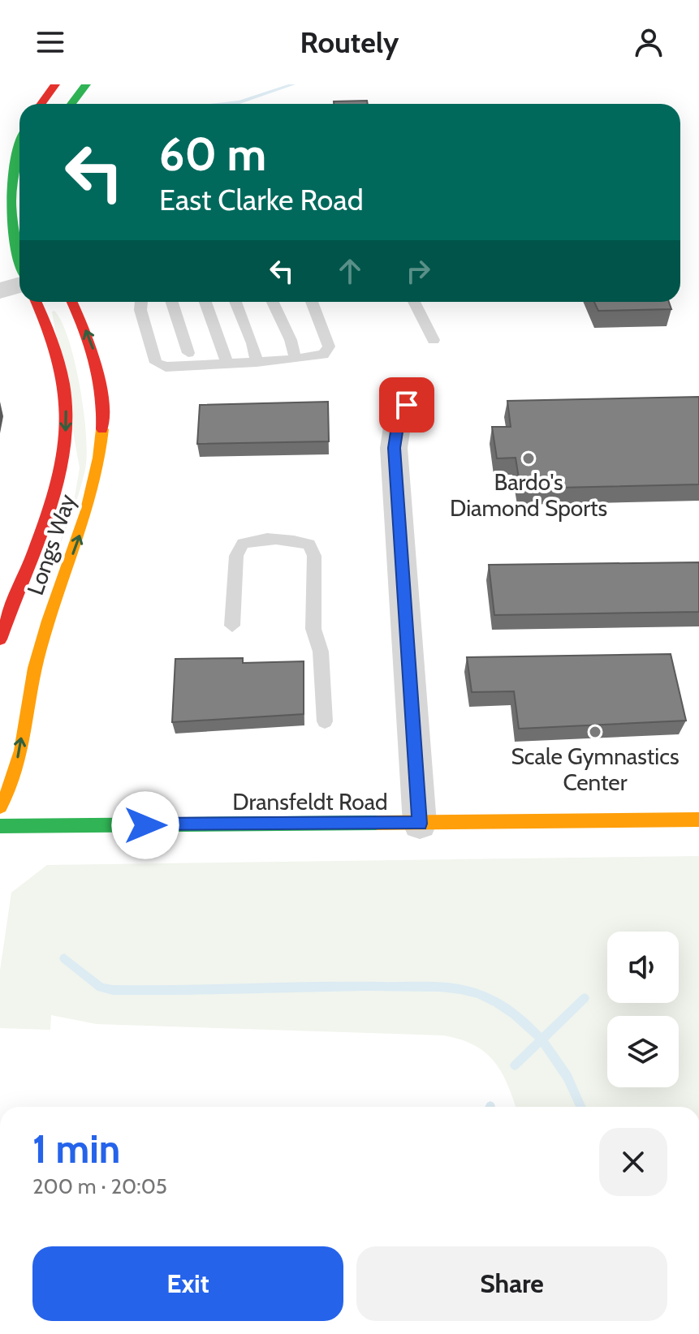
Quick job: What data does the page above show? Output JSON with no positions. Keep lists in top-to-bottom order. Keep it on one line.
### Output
{"streets":{"street":["Longs Way","Dransfeldt Road"]},"places":["Bardo's Diamond Sports","Scale Gymnastics Center"],"page":{"header":"Routely","turn":["60 m","East Clarke Road"],"heading":["1 min","200 m · 20:05"],"buttons":["Exit","Share"]}}
